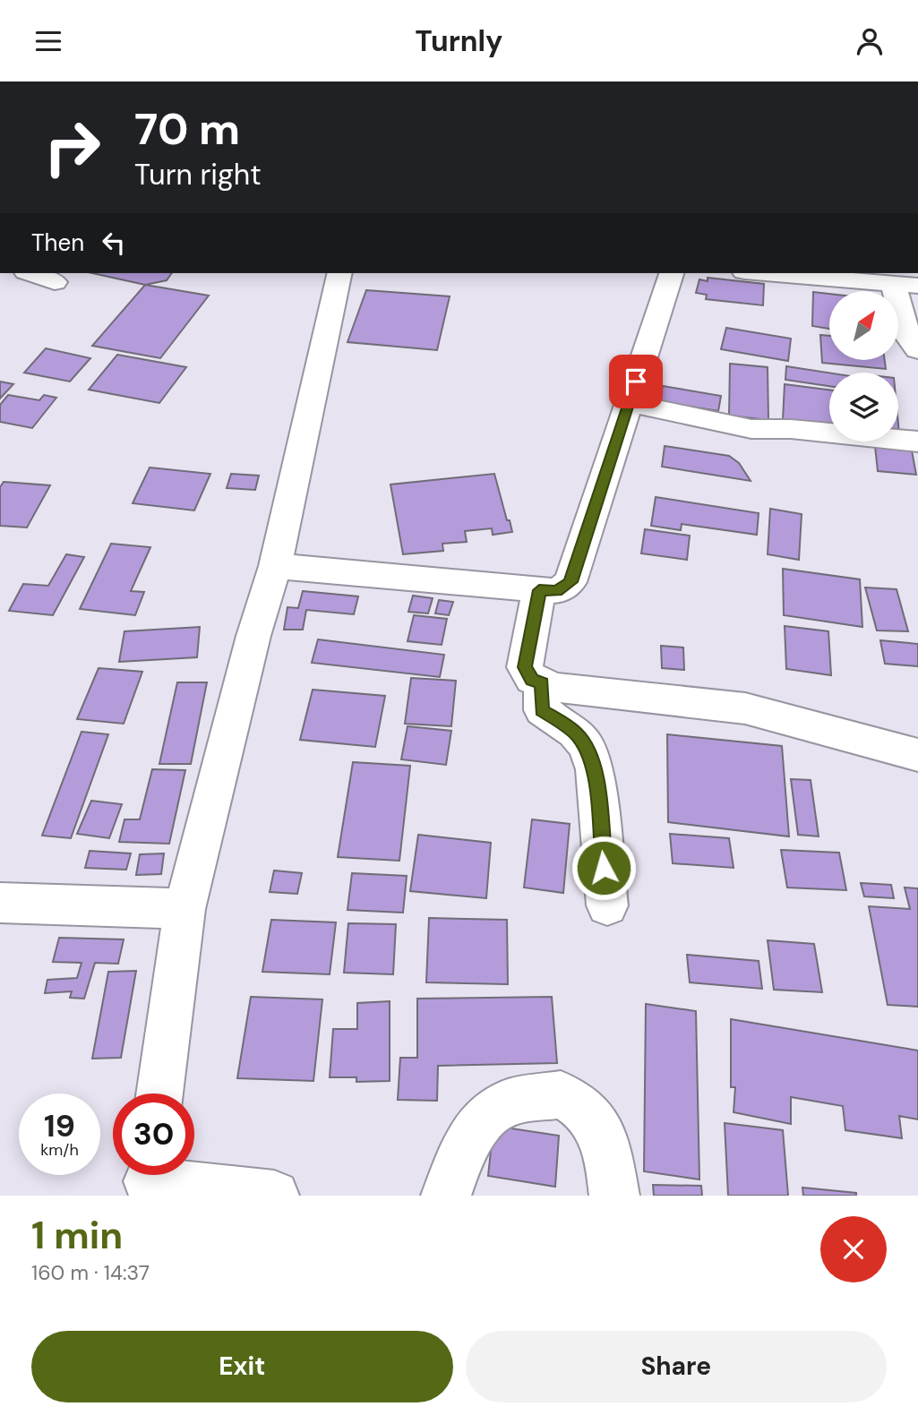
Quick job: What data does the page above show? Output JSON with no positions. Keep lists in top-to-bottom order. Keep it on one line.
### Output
{"north":"top right","page":{"header":"Turnly","turn":["70 m","Turn right"],"then":"Then","speed":"19 km/h","limit":"30","heading":["1 min","160 m · 14:37"],"buttons":["Exit","Share"]}}
